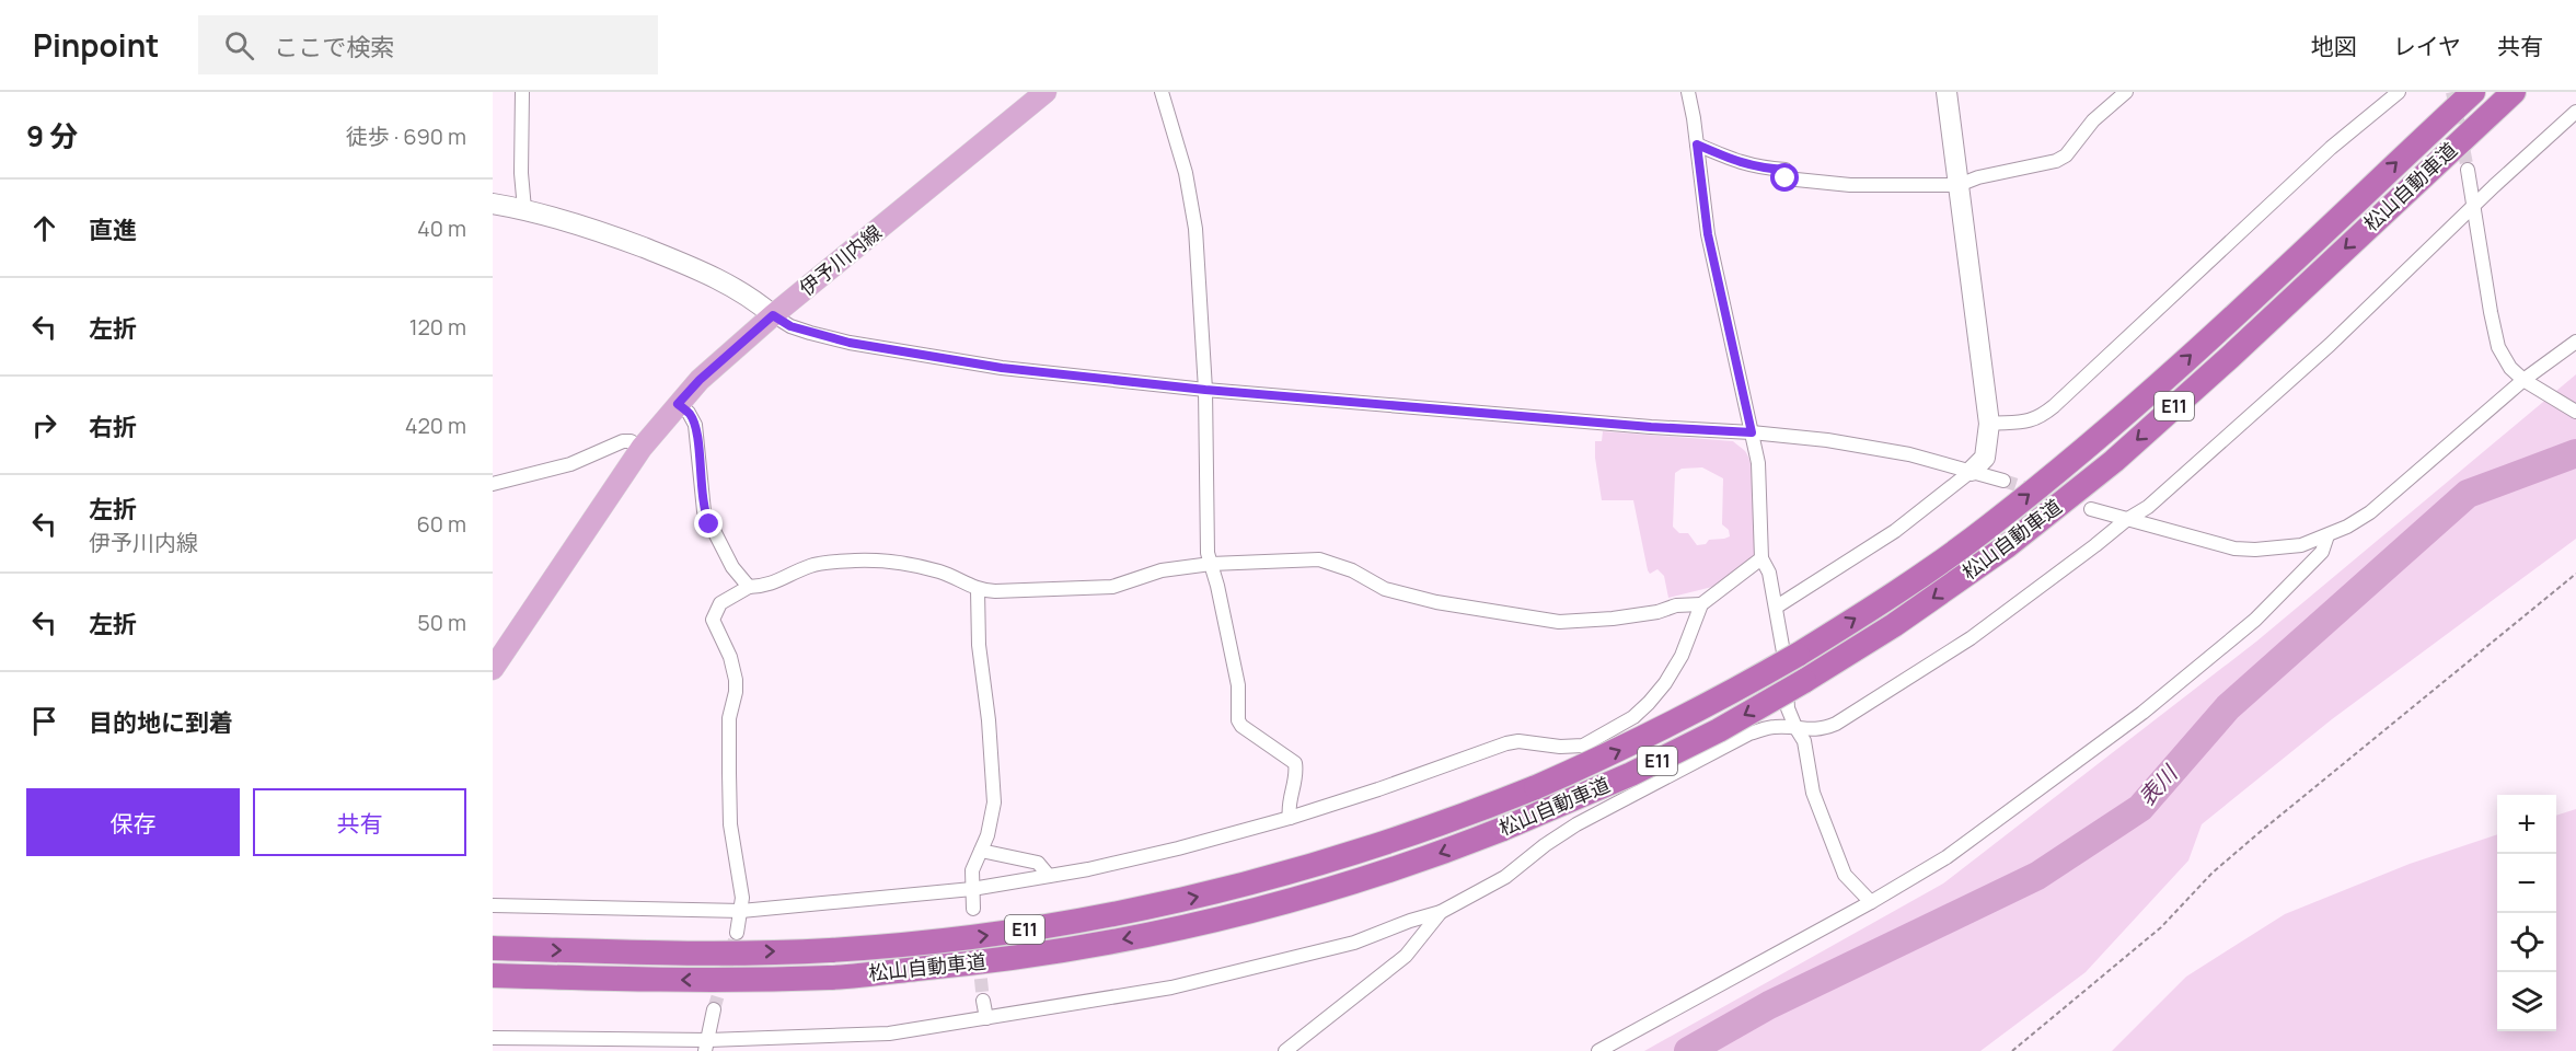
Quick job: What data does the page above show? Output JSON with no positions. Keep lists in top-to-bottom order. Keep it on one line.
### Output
{"streets":{"highway":["松山自動車道","E11"],"main road":["伊予川内線"]},"water":["表川"],"page":{"header":"Pinpoint","search":"ここで検索","nav":["地図","レイヤ","共有"],"heading":["9 分","徒歩 · 690 m"],"list":[["直進","40 m"],["左折","120 m"],["右折","420 m"],["左折","伊予川内線","60 m"],["左折","50 m"],"目的地に到着"],"buttons":["保存","共有"],"map_buttons":["+","−"]}}
